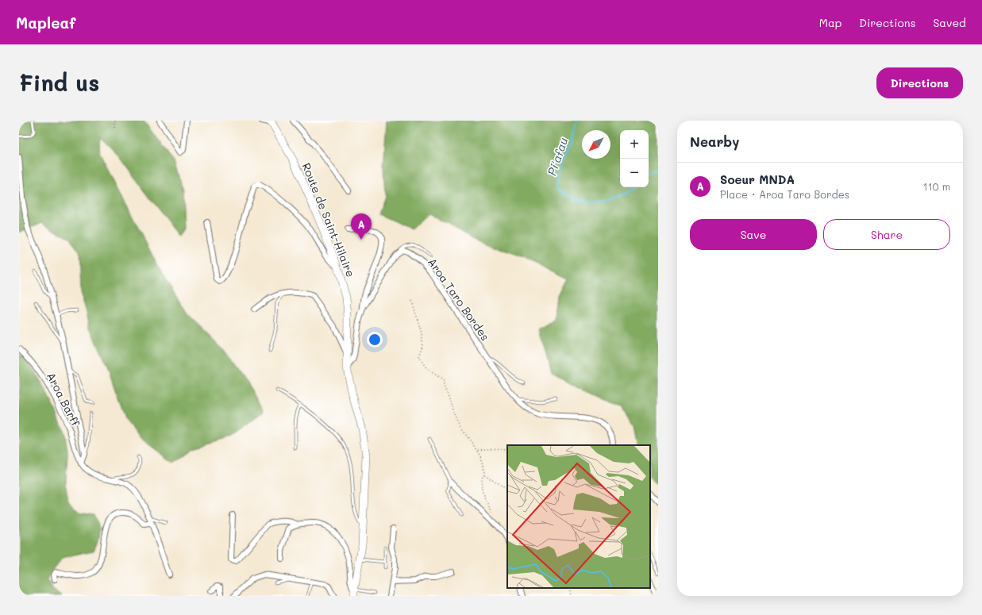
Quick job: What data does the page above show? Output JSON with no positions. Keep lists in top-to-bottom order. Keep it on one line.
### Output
{"streets":{"main road":["Route de Saint-Hilaire"],"street":["Aroa Taro Bordes","Aroa Barff"]},"crossings":[["Route de Saint-Hilaire","Aroa Taro Bordes"]],"water":["Pi'afau"],"north":"bottom left","page":{"header":"Mapleaf","nav":["Map","Directions","Saved"],"buttons":["Directions",["Save","Share"]],"title":"Find us","heading":"Nearby","map_buttons":["+","−"],"list":[{"mark":"A","name":"Soeur MNDA","note":"Place · Aroa Taro Bordes","value":"110 m"}],"pins":"A"}}
